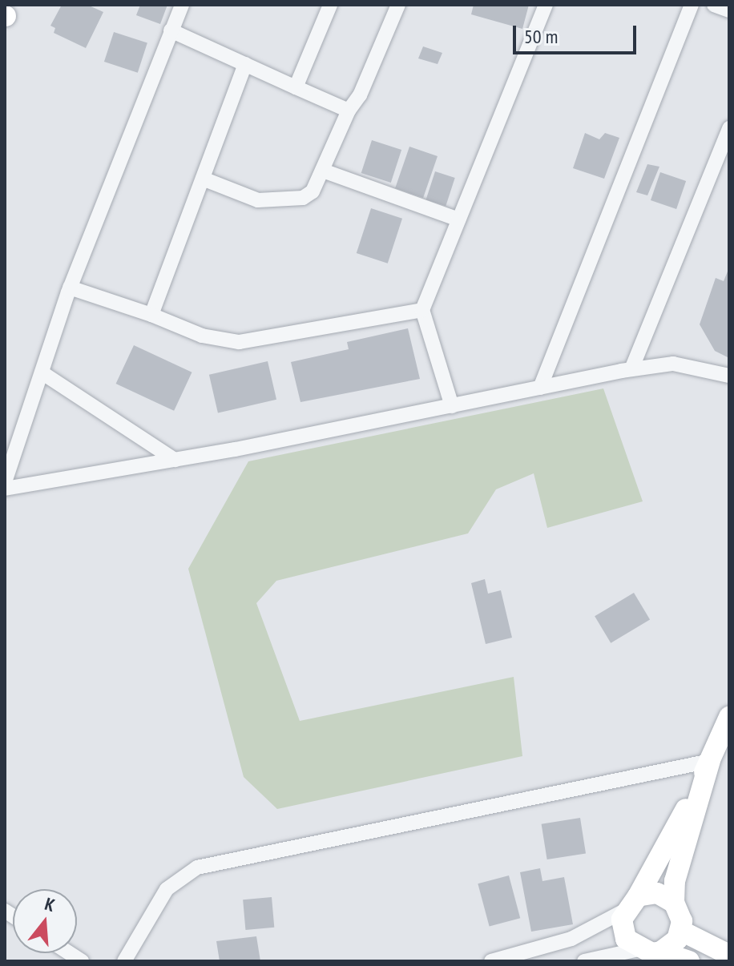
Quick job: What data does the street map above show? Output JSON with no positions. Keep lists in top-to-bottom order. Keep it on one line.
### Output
{"scale_bar":"50 m","north":"top"}
